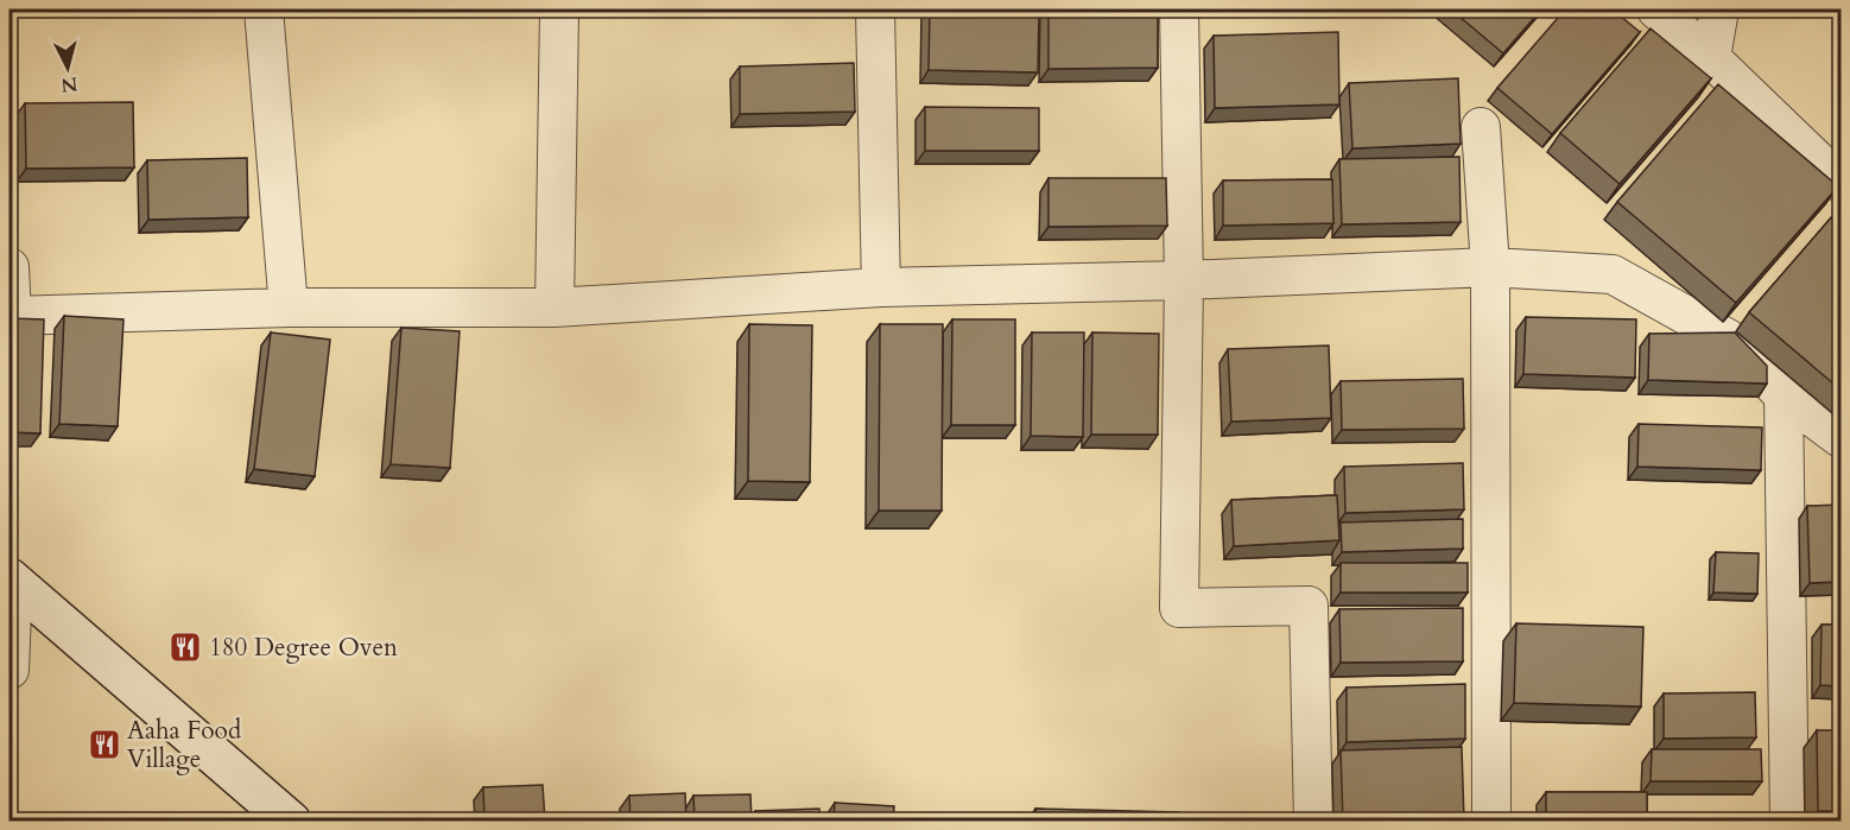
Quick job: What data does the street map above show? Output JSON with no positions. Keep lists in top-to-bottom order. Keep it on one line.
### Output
{"places":{"restaurant":["180 Degree Oven","Aaha Food Village"]},"north":"bottom"}
